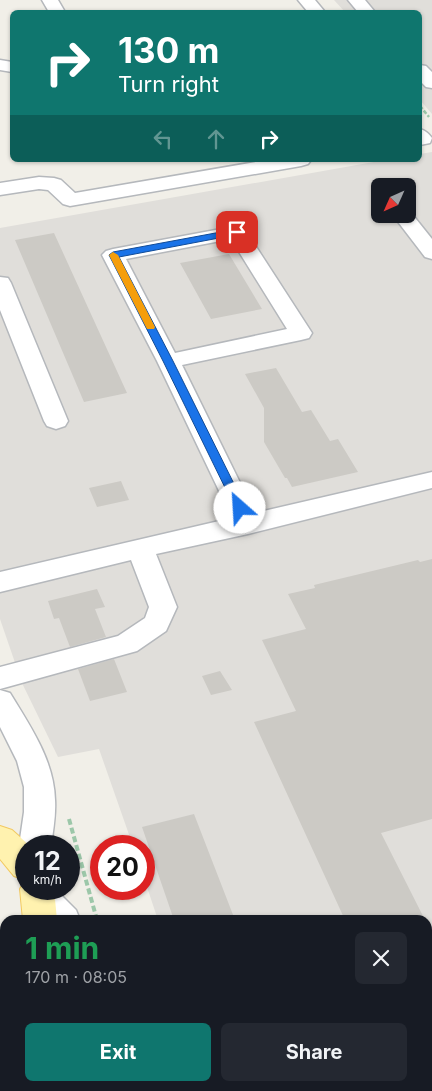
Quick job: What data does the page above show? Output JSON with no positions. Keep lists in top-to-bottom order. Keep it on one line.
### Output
{"north":"bottom left","page":{"turn":["130 m","Turn right"],"speed":"12 km/h","limit":"20","heading":["1 min","170 m · 08:05"],"buttons":["Exit","Share"]}}
